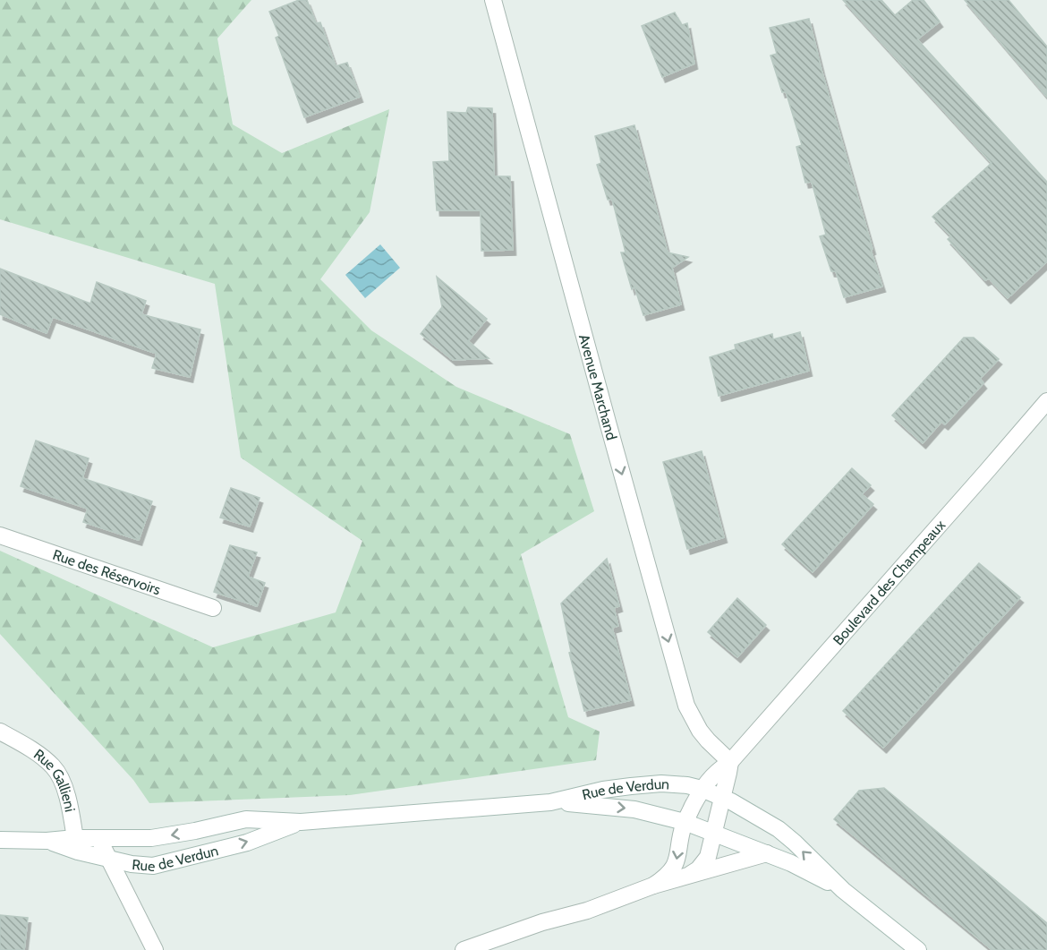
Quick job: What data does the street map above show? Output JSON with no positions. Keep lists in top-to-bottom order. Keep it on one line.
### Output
{"streets":{"street":["Avenue Marchand","Rue des Réservoirs","Boulevard des Champeaux","Rue Gallieni","Rue de Verdun"]},"crossings":[["Avenue Marchand","Boulevard des Champeaux"],["Boulevard des Champeaux","Rue de Verdun"],["Rue Gallieni","Rue de Verdun"]],"one_way":["Avenue Marchand"]}
